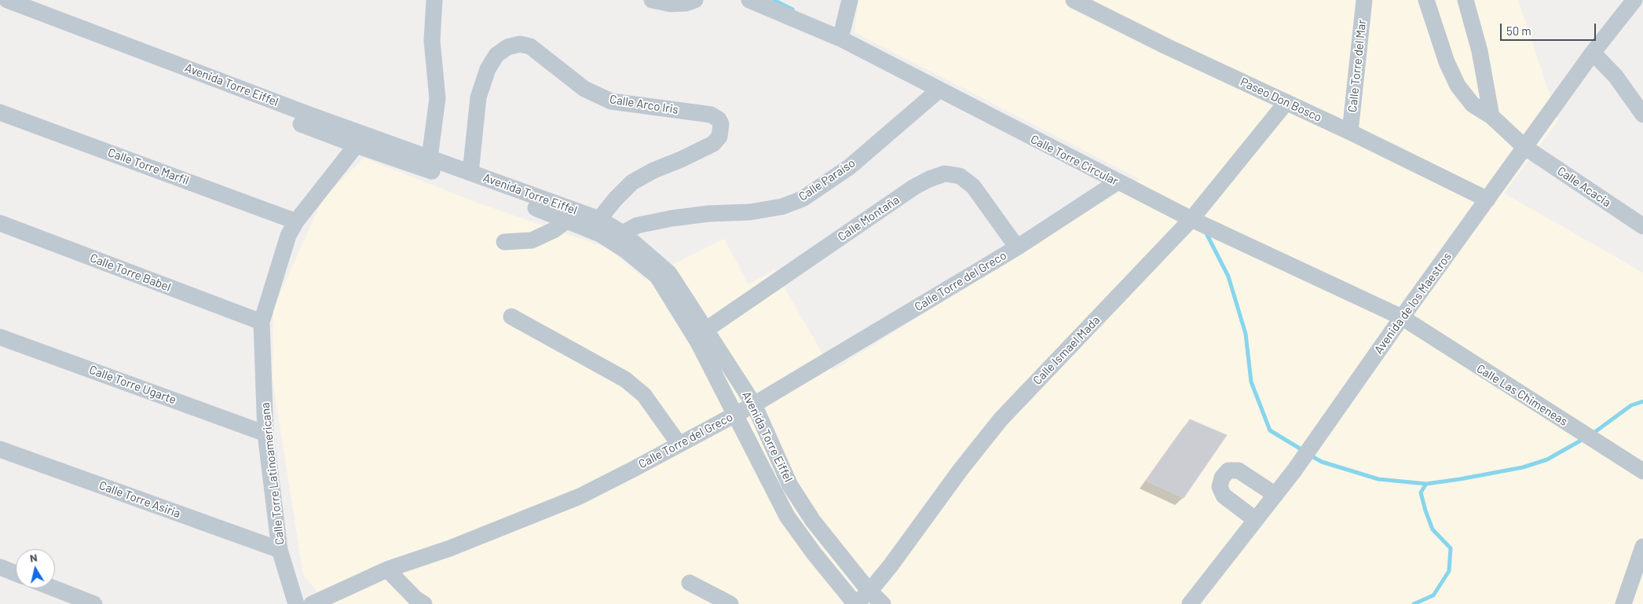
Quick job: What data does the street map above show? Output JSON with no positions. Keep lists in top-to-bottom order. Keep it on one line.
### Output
{"streets":{"street":["Calle Torre del Mar","Avenida Torre Eiffel","Paseo Don Bosco","Calle Arco Iris","Calle Torre Circular","Calle Torre Marfil","Calle Paraíso","Calle Acacia","Calle Montaña","Calle Torre Babel","Calle Torre del Greco","Avenida de los Maestros","Calle Ismael Mada","Calle Torre Ugarte","Calle Las Chimeneas","Calle Torre Latinoamericana","Calle Torre Asiria"]},"crossings":[["Calle Torre del Mar","Paseo Don Bosco"],["Avenida Torre Eiffel","Calle Arco Iris"],["Avenida Torre Eiffel","Calle Paraíso"],["Avenida Torre Eiffel","Calle Montaña"],["Avenida Torre Eiffel","Calle Torre del Greco"],["Avenida Torre Eiffel","Calle Ismael Mada"],["Avenida Torre Eiffel","Calle Torre Latinoamericana"],["Paseo Don Bosco","Avenida de los Maestros"],["Paseo Don Bosco","Calle Ismael Mada"],["Calle Torre Circular","Calle Paraíso"],["Calle Torre Circular","Calle Torre del Greco"],["Calle Torre Circular","Avenida de los Maestros"],["Calle Torre Circular","Calle Ismael Mada"],["Calle Torre Circular","Calle Las Chimeneas"],["Calle Torre Marfil","Calle Torre Latinoamericana"],["Calle Acacia","Avenida de los Maestros"],["Calle Montaña","Calle Torre del Greco"],["Calle Torre Babel","Calle Torre Latinoamericana"],["Avenida de los Maestros","Calle Las Chimeneas"],["Calle Torre Ugarte","Calle Torre Latinoamericana"],["Calle Torre Latinoamericana","Calle Torre Asiria"]],"scale_bar":"50 m","north":"top"}
